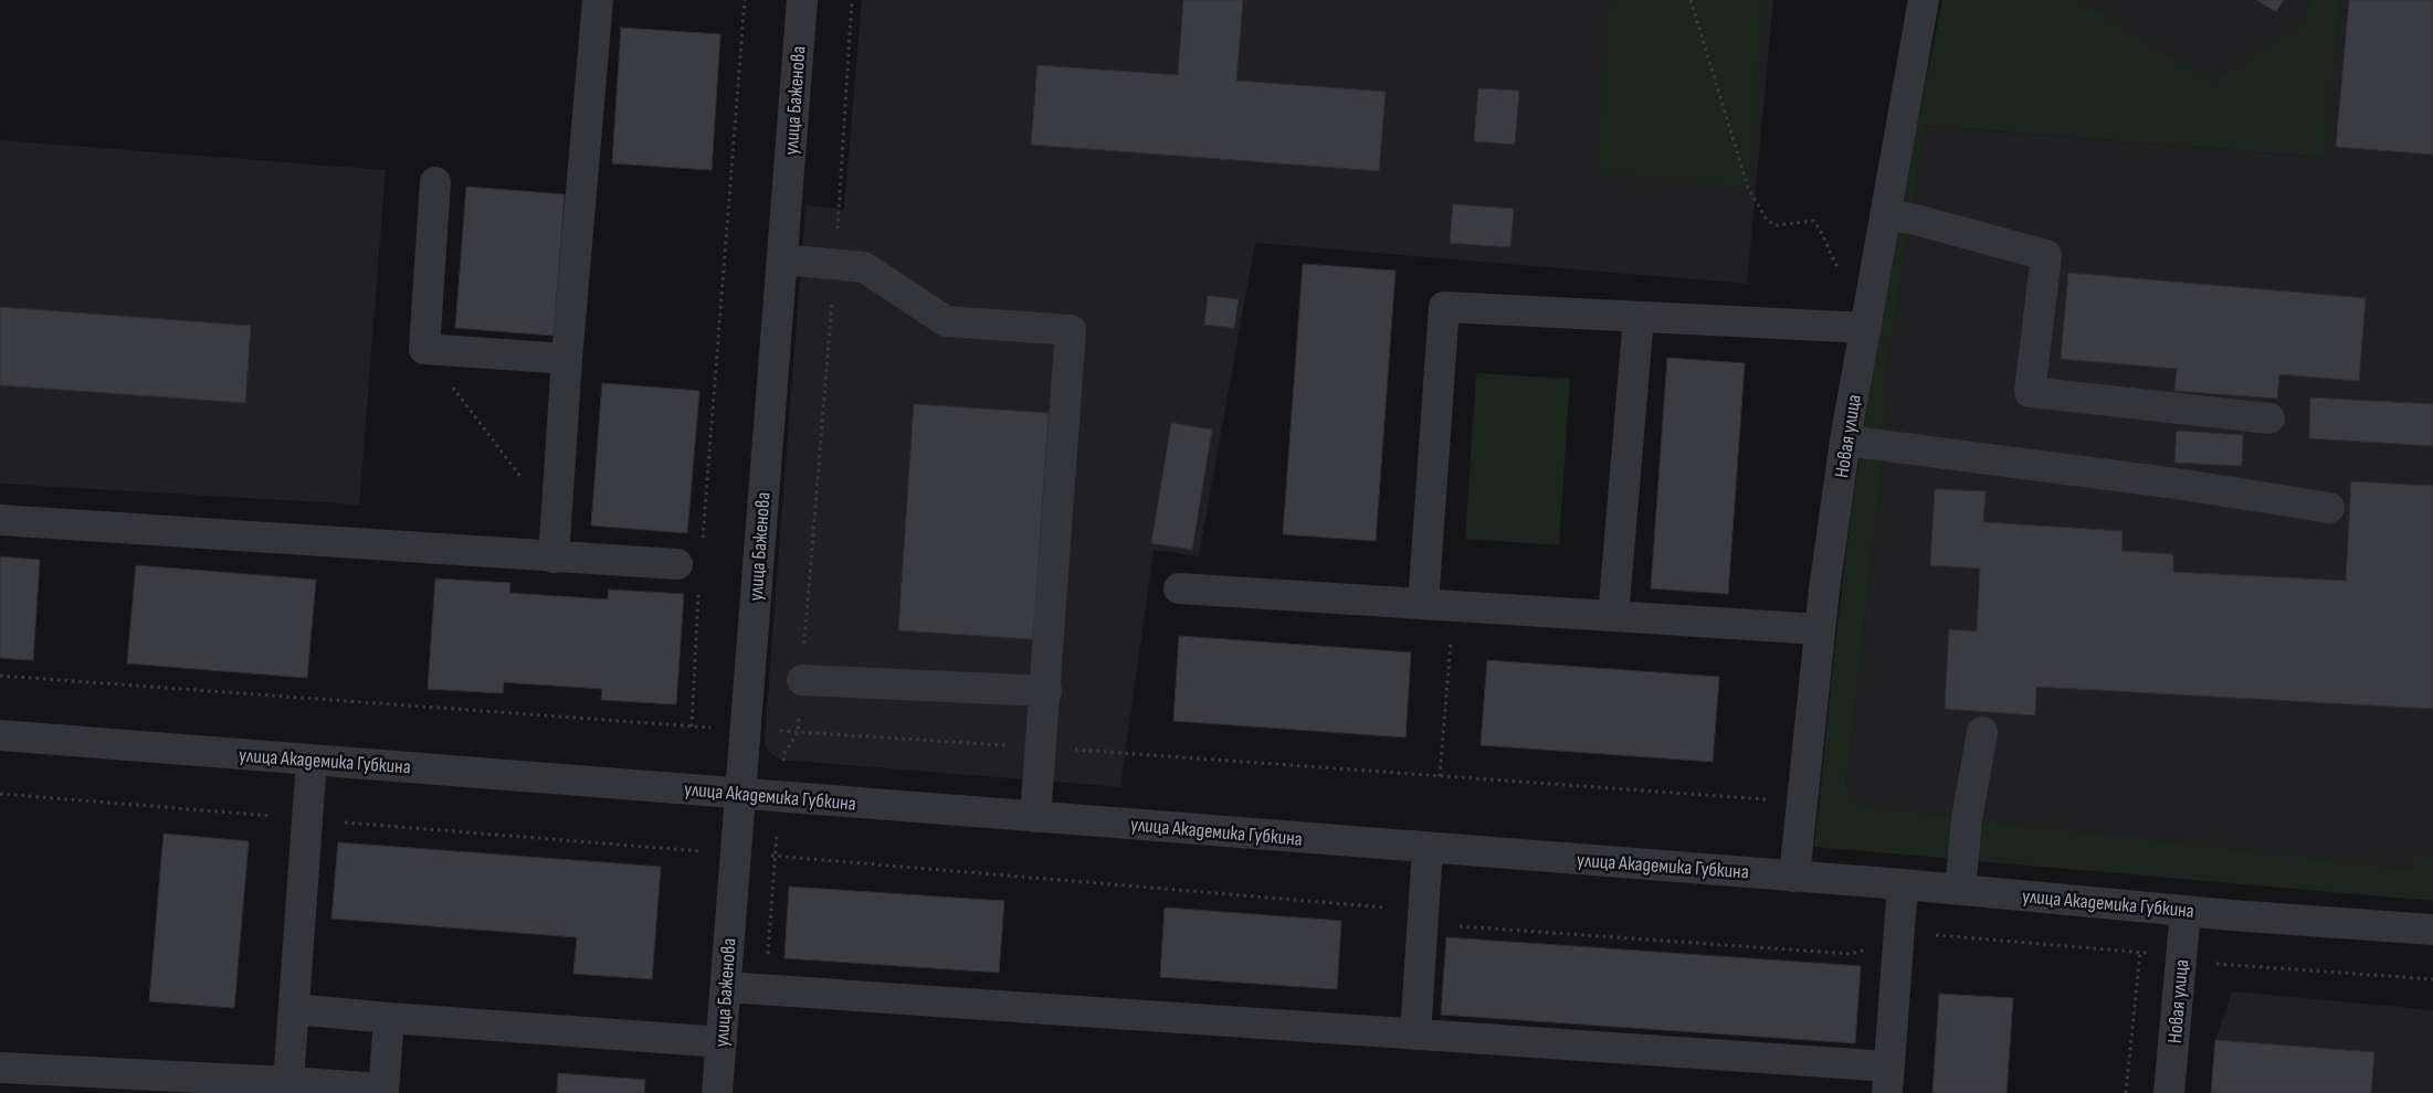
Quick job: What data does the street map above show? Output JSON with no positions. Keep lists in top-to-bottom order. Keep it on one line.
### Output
{"streets":{"street":["улица Баженова","Новая улица","улица Академика Губкина"]},"crossings":[["улица Баженова","улица Академика Губкина"],["Новая улица","улица Академика Губкина"]]}
